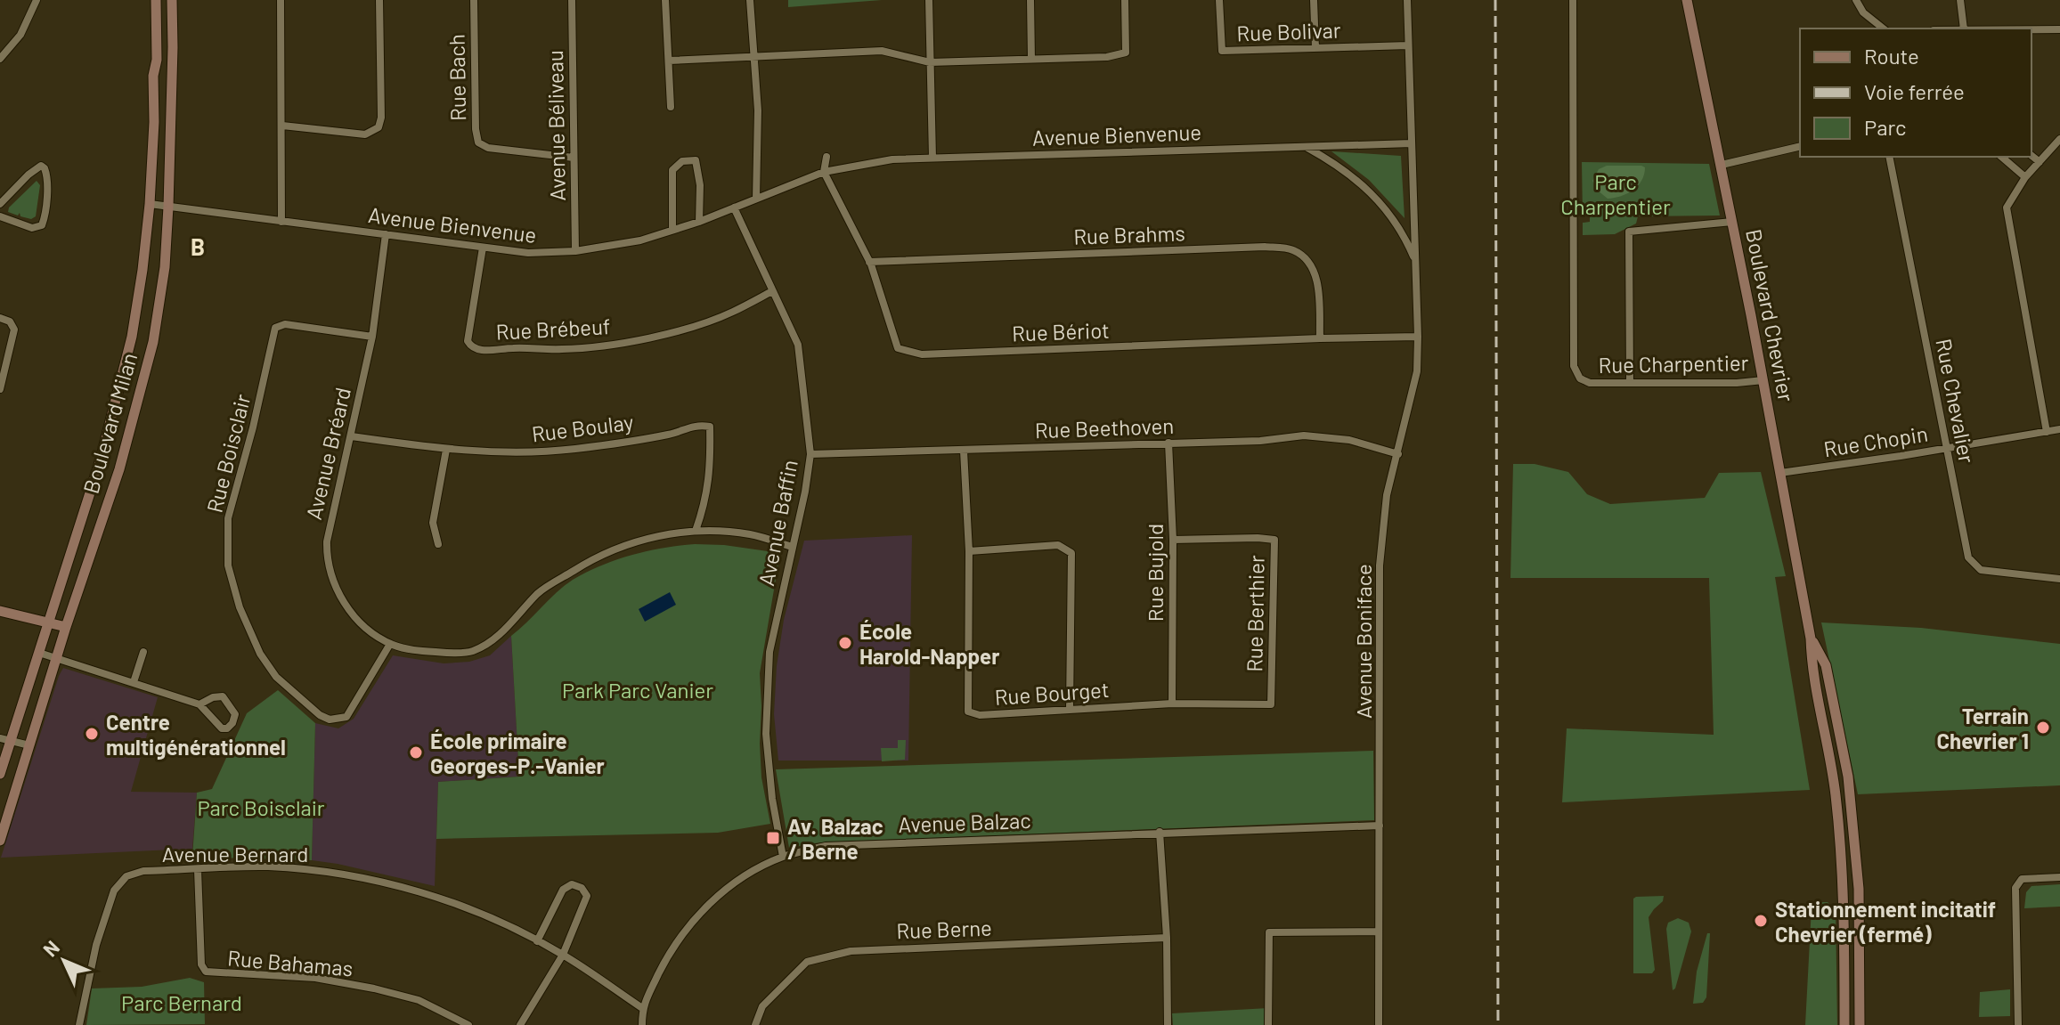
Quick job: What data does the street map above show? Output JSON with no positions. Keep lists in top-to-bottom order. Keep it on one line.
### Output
{"streets":{"main road":["Boulevard Chevrier","Boulevard Milan"],"street":["Rue Bolivar","Rue Bach","Avenue Béliveau","Avenue Bienvenue","Rue Brahms","Rue Brébeuf","Rue Bériot","Rue Charpentier","Rue Chevalier","Rue Boulay","Rue Beethoven","Rue Chopin","Rue Boisclair","Avenue Bréard","Avenue Baffin","Rue Bujold","Rue Berthier","Avenue Boniface","Rue Bourget","Avenue Balzac","Avenue Bernard","Rue Berne","Rue Bahamas"]},"crossings":[["Rue Bolivar","Avenue Boniface"],["Rue Bach","Avenue Béliveau"],["Avenue Béliveau","Avenue Bienvenue"],["Avenue Bienvenue","Rue Brébeuf"],["Avenue Bienvenue","Rue Bériot"],["Avenue Bienvenue","Boulevard Milan"],["Avenue Bienvenue","Avenue Bréard"],["Avenue Bienvenue","Avenue Baffin"],["Avenue Bienvenue","Avenue Boniface"],["Rue Brahms","Rue Bériot"],["Boulevard Chevrier","Rue Charpentier"],["Boulevard Chevrier","Rue Chopin"],["Rue Brébeuf","Avenue Baffin"],["Rue Bériot","Avenue Boniface"],["Rue Chevalier","Rue Chopin"],["Rue Boulay","Avenue Bréard"],["Rue Beethoven","Avenue Baffin"],["Rue Beethoven","Rue Bujold"],["Rue Beethoven","Avenue Boniface"],["Rue Beethoven","Rue Bourget"],["Rue Boisclair","Avenue Bréard"],["Avenue Bréard","Avenue Baffin"],["Avenue Baffin","Avenue Balzac"],["Rue Bujold","Rue Berthier"],["Rue Bujold","Rue Bourget"],["Rue Berthier","Rue Bourget"],["Avenue Boniface","Avenue Balzac"],["Avenue Balzac","Avenue Bernard"],["Avenue Bernard","Rue Bahamas"]],"districts":["B"],"parks":["Parc Charpentier","Park Parc Vanier","Parc Boisclair","Parc Bernard"],"places":{"other":["École Harold-Napper","Terrain Chevrier 1","Centre multigénérationnel","École primaire Georges-P.-Vanier","Stationnement incitatif Chevrier (fermé)"],"transit":["Av. Balzac / Berne"]},"legend":["Route","Voie ferrée","Parc"],"north":"top left"}
